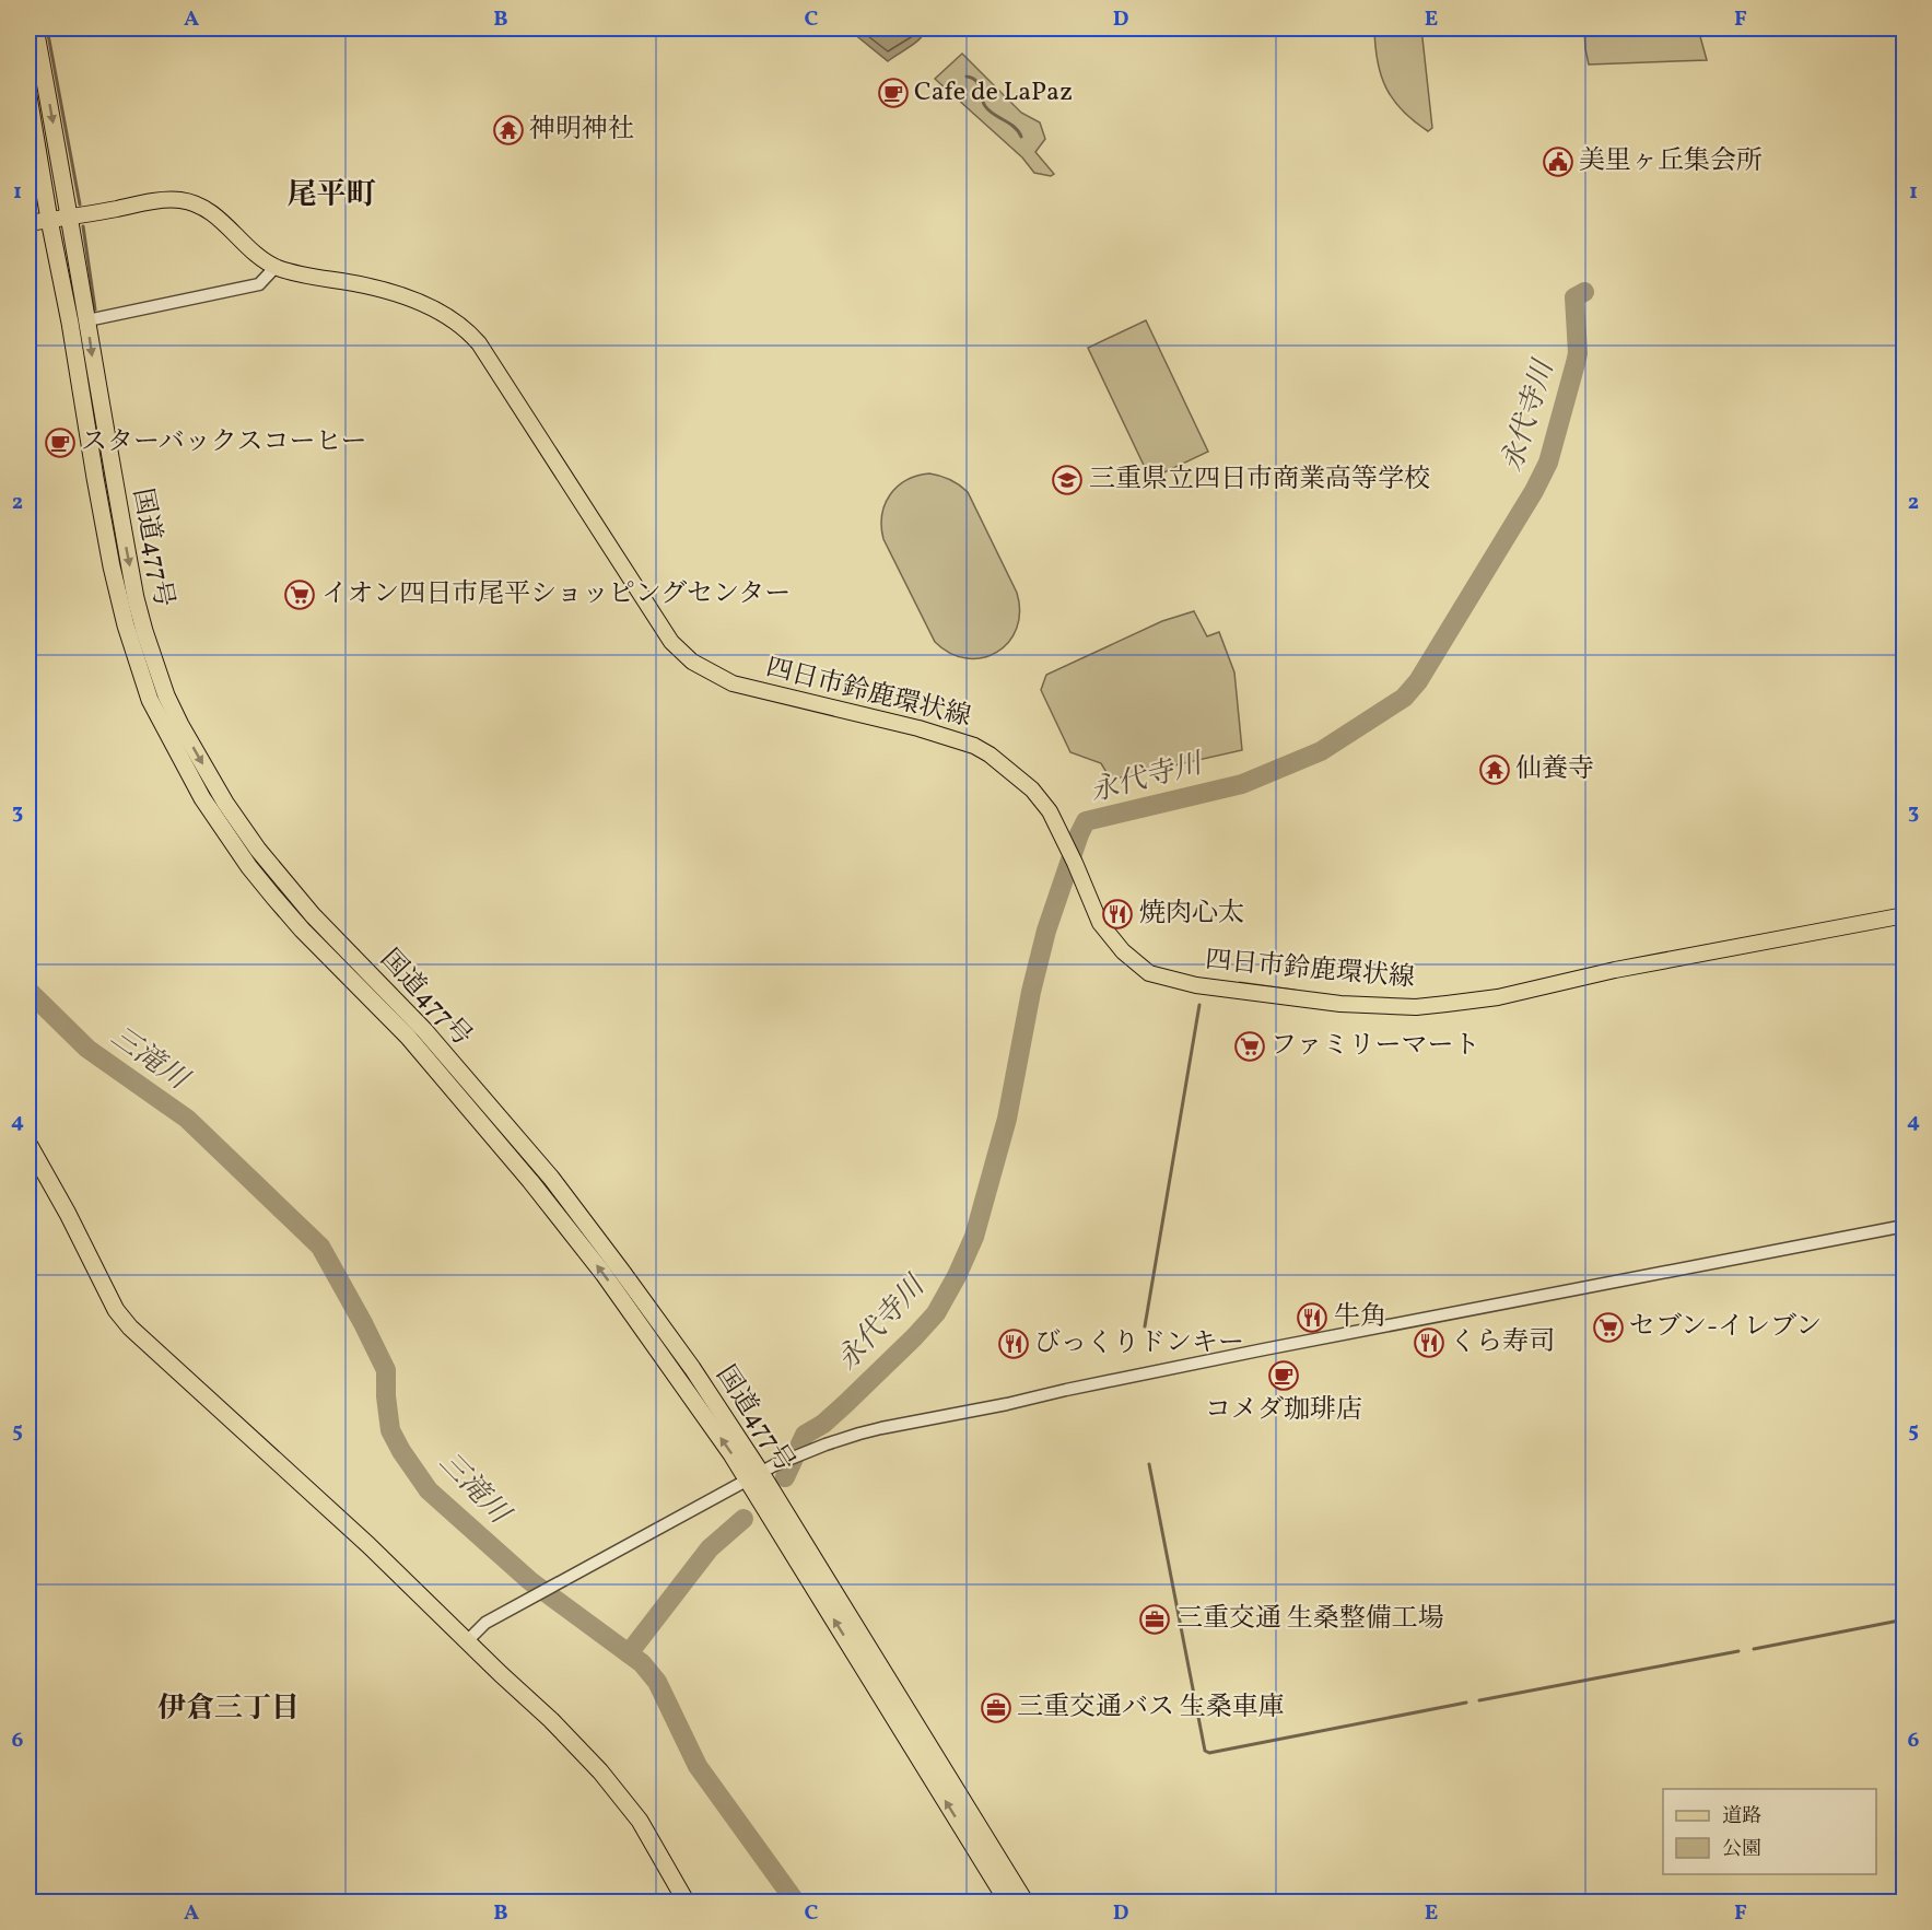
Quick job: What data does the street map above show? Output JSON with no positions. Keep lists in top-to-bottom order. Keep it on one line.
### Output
{"streets":{"highway":["国道477号"],"main road":["四日市鈴鹿環状線"]},"crossings":[["国道477号","四日市鈴鹿環状線"]],"districts":["尾平町","伊倉三丁目"],"water":["永代寺川","三滝川"],"places":{"cafe":["Cafe de LaPaz","スターバックスコーヒー","コメダ珈琲店"],"temple":["神明神社","仙養寺"],"public building":["美里ヶ丘集会所"],"school or university":["三重県立四日市商業高等学校"],"supermarket":["イオン四日市尾平ショッピングセンター","ファミリーマート","セブン-イレブン"],"restaurant":["焼肉心太","牛角","くら寿司","びっくりドンキー"],"office":["三重交通 生桑整備工場","三重交通バス 生桑車庫"]},"legend":["道路","公園"],"grid":{"columns":["A","B","C","D","E","F"],"rows":["1","2","3","4","5","6"]}}
